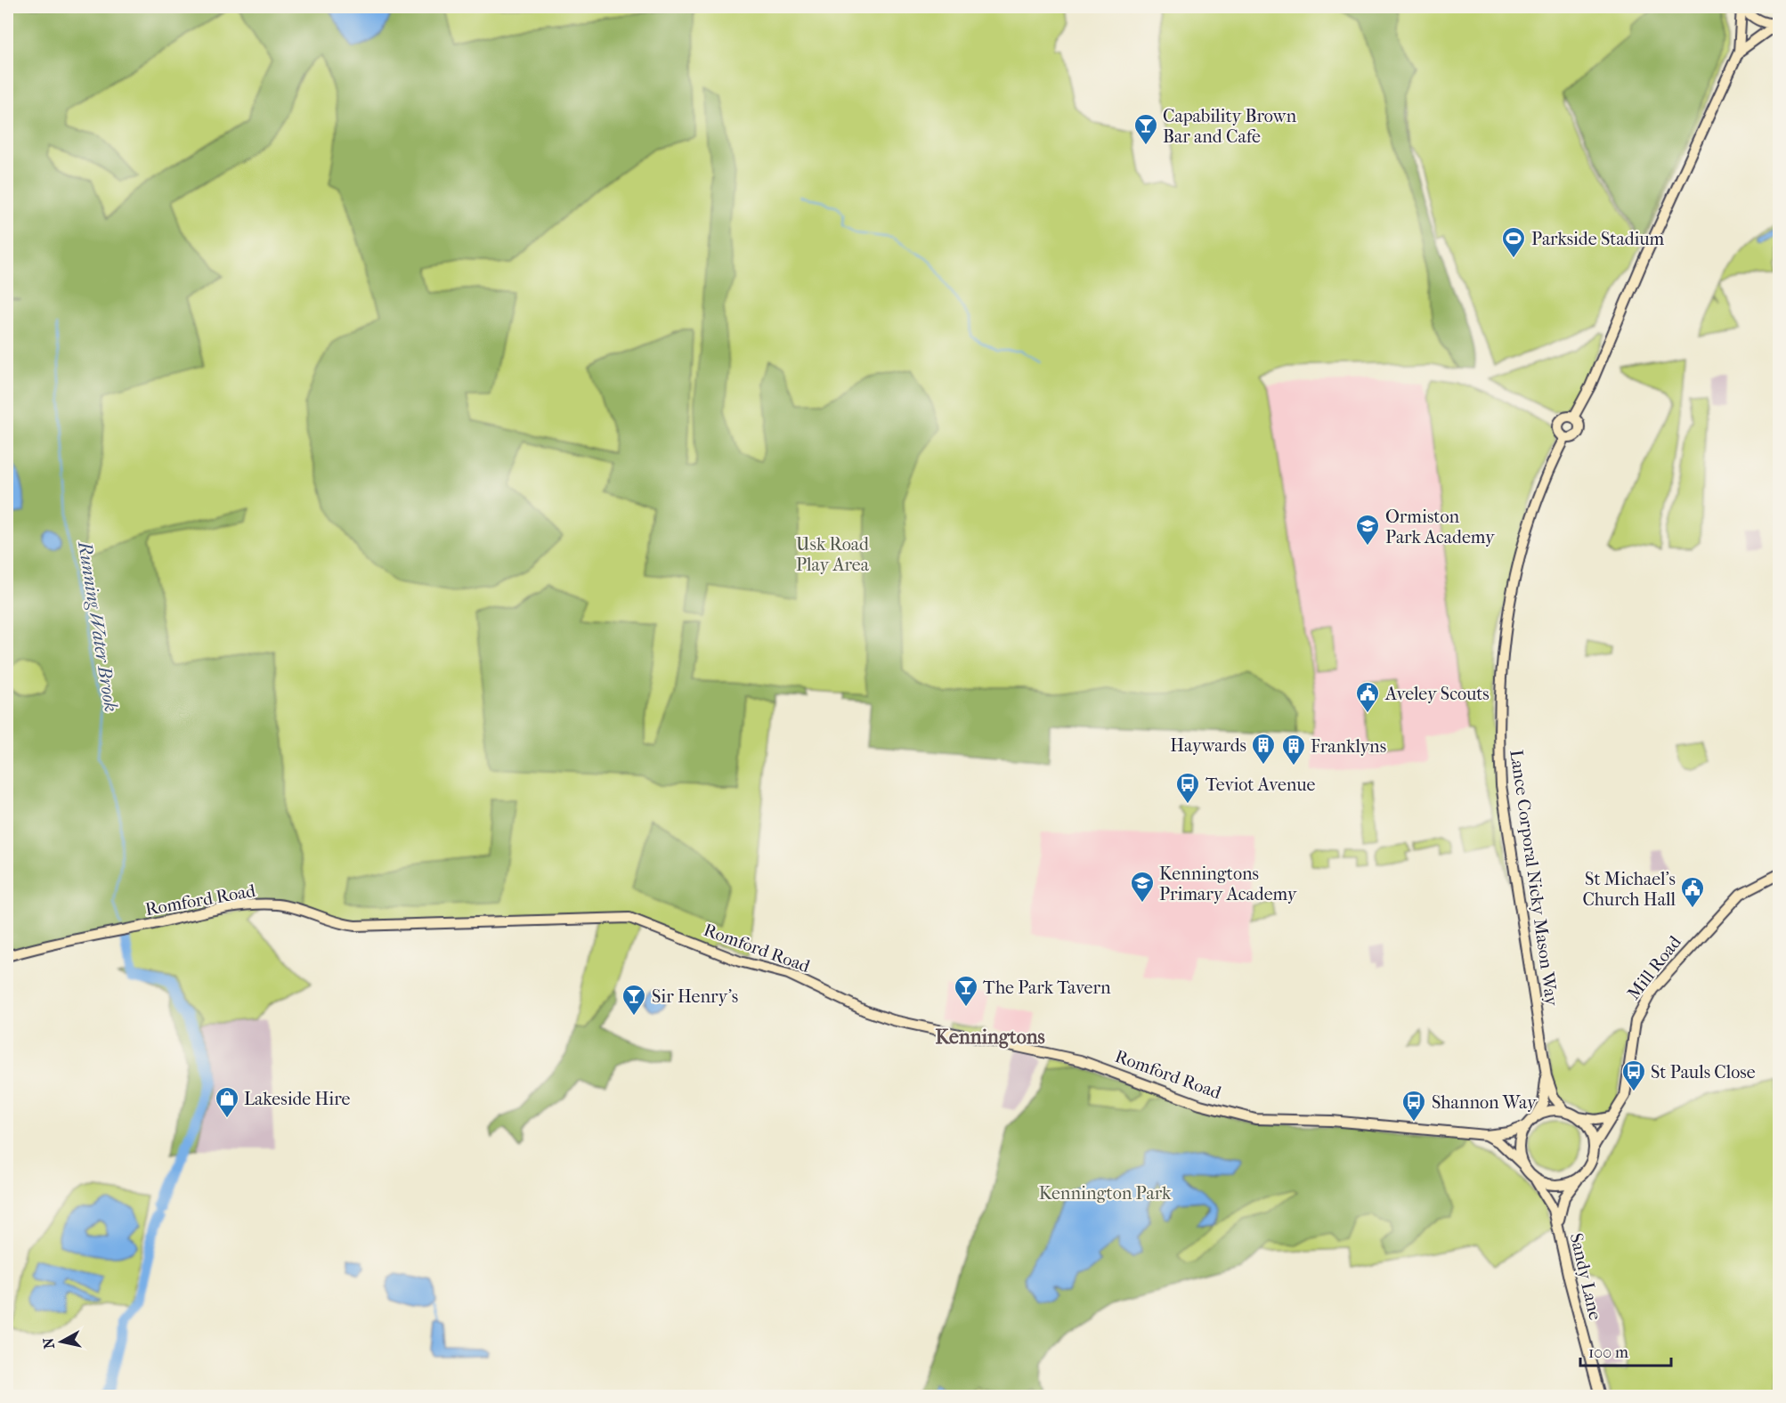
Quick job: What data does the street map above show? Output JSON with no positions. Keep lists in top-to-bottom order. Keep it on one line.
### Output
{"streets":{"street":["Lance Corporal Nicky Mason Way","Romford Road","Mill Road","Sandy Lane"]},"crossings":[["Lance Corporal Nicky Mason Way","Romford Road"],["Lance Corporal Nicky Mason Way","Mill Road"],["Lance Corporal Nicky Mason Way","Sandy Lane"],["Romford Road","Mill Road"],["Romford Road","Sandy Lane"],["Mill Road","Sandy Lane"]],"districts":["Kenningtons"],"water":["Running Water Brook"],"parks":["Usk Road Play Area","Kennington Park"],"places":{"bar":["Capability Brown Bar and Cafe","The Park Tavern","Sir Henry's"],"sports":["Parkside Stadium"],"school or university":["Ormiston Park Academy","Kenningtons Primary Academy"],"public building":["Aveley Scouts","St Michael's Church Hall"],"building":["Haywards","Franklyns"],"bus stop":["Teviot Avenue","St Pauls Close","Shannon Way"],"shop":["Lakeside Hire"]},"scale_bar":"100 m","north":"left"}
